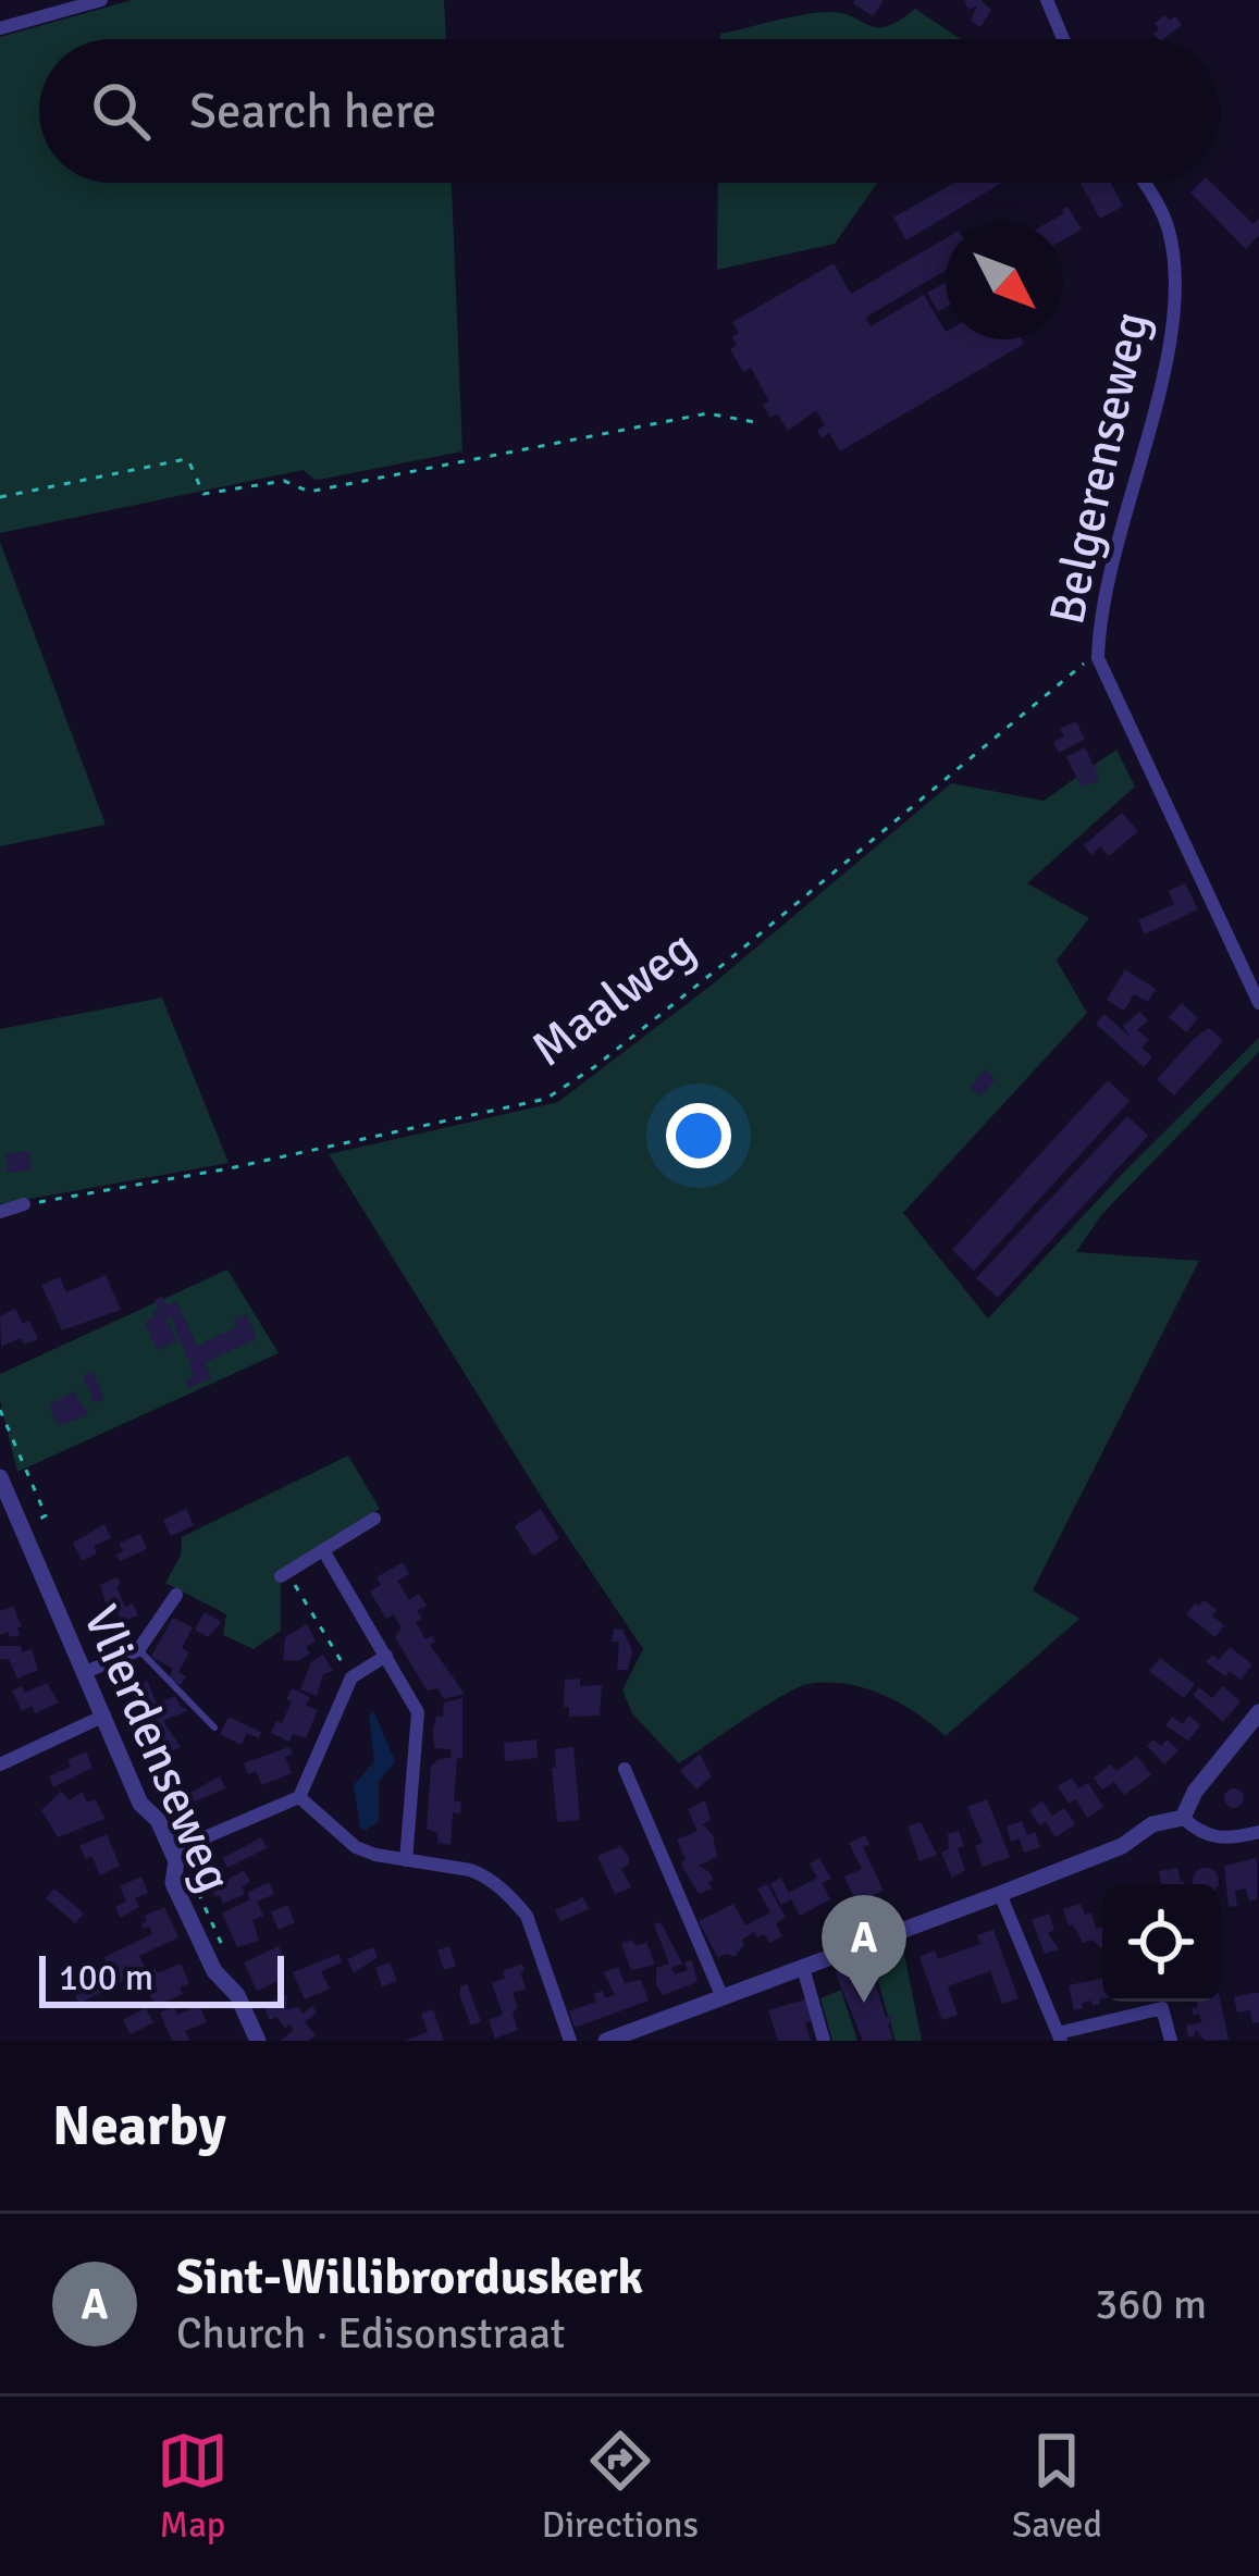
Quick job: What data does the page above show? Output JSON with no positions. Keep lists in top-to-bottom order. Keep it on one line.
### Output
{"streets":{"street":["Belgerenseweg","Vlierdenseweg"],"path":["Maalweg"]},"crossings":[["Belgerenseweg","Maalweg"]],"scale_bar":"100 m","north":"bottom right","page":{"search":"Search here","pins":"A","scale":"100 m","heading":"Nearby","list":[{"mark":"A","name":"Sint-Willibrorduskerk","note":"Church · Edisonstraat","value":"360 m"}],"nav":["Map","Directions","Saved"]}}
